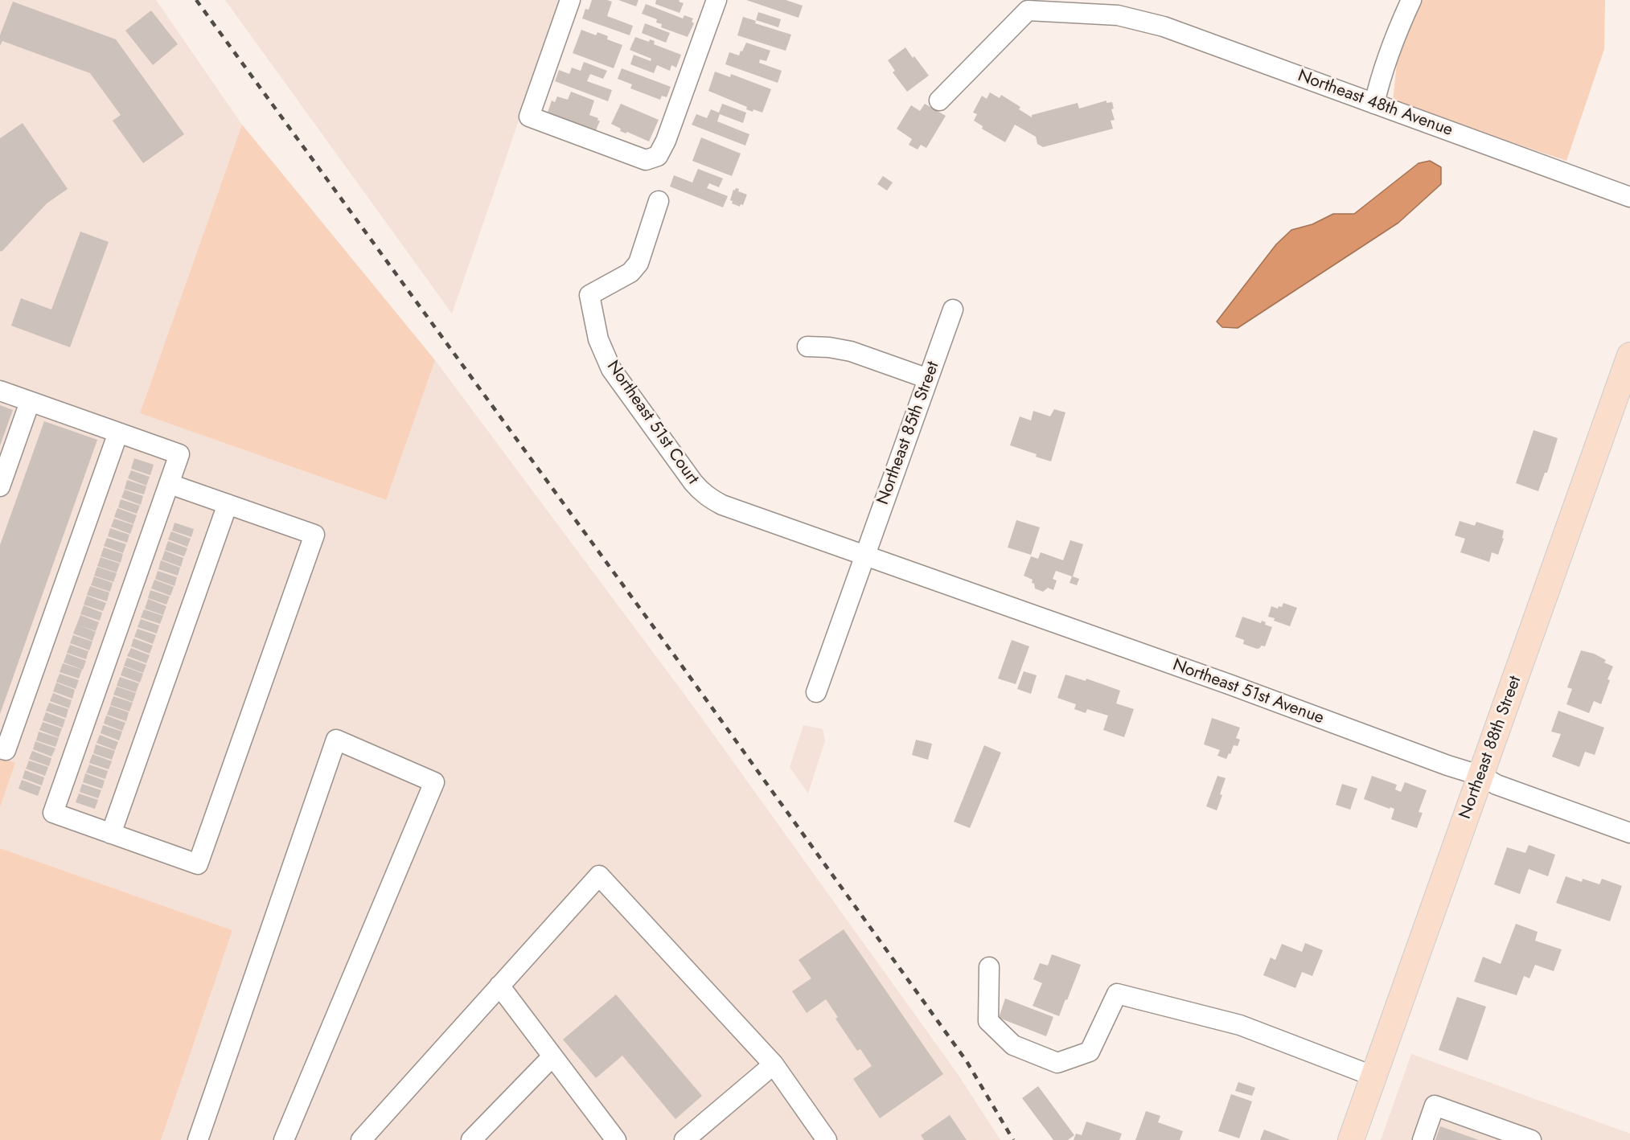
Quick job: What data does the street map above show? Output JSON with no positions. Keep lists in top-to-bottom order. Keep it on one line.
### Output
{"streets":{"main road":["Northeast 88th Street"],"street":["Northeast 48th Avenue","Northeast 51st Court","Northeast 85th Street","Northeast 51st Avenue"]},"crossings":[["Northeast 51st Court","Northeast 85th Street"],["Northeast 51st Court","Northeast 51st Avenue"],["Northeast 85th Street","Northeast 51st Avenue"],["Northeast 51st Avenue","Northeast 88th Street"]]}
